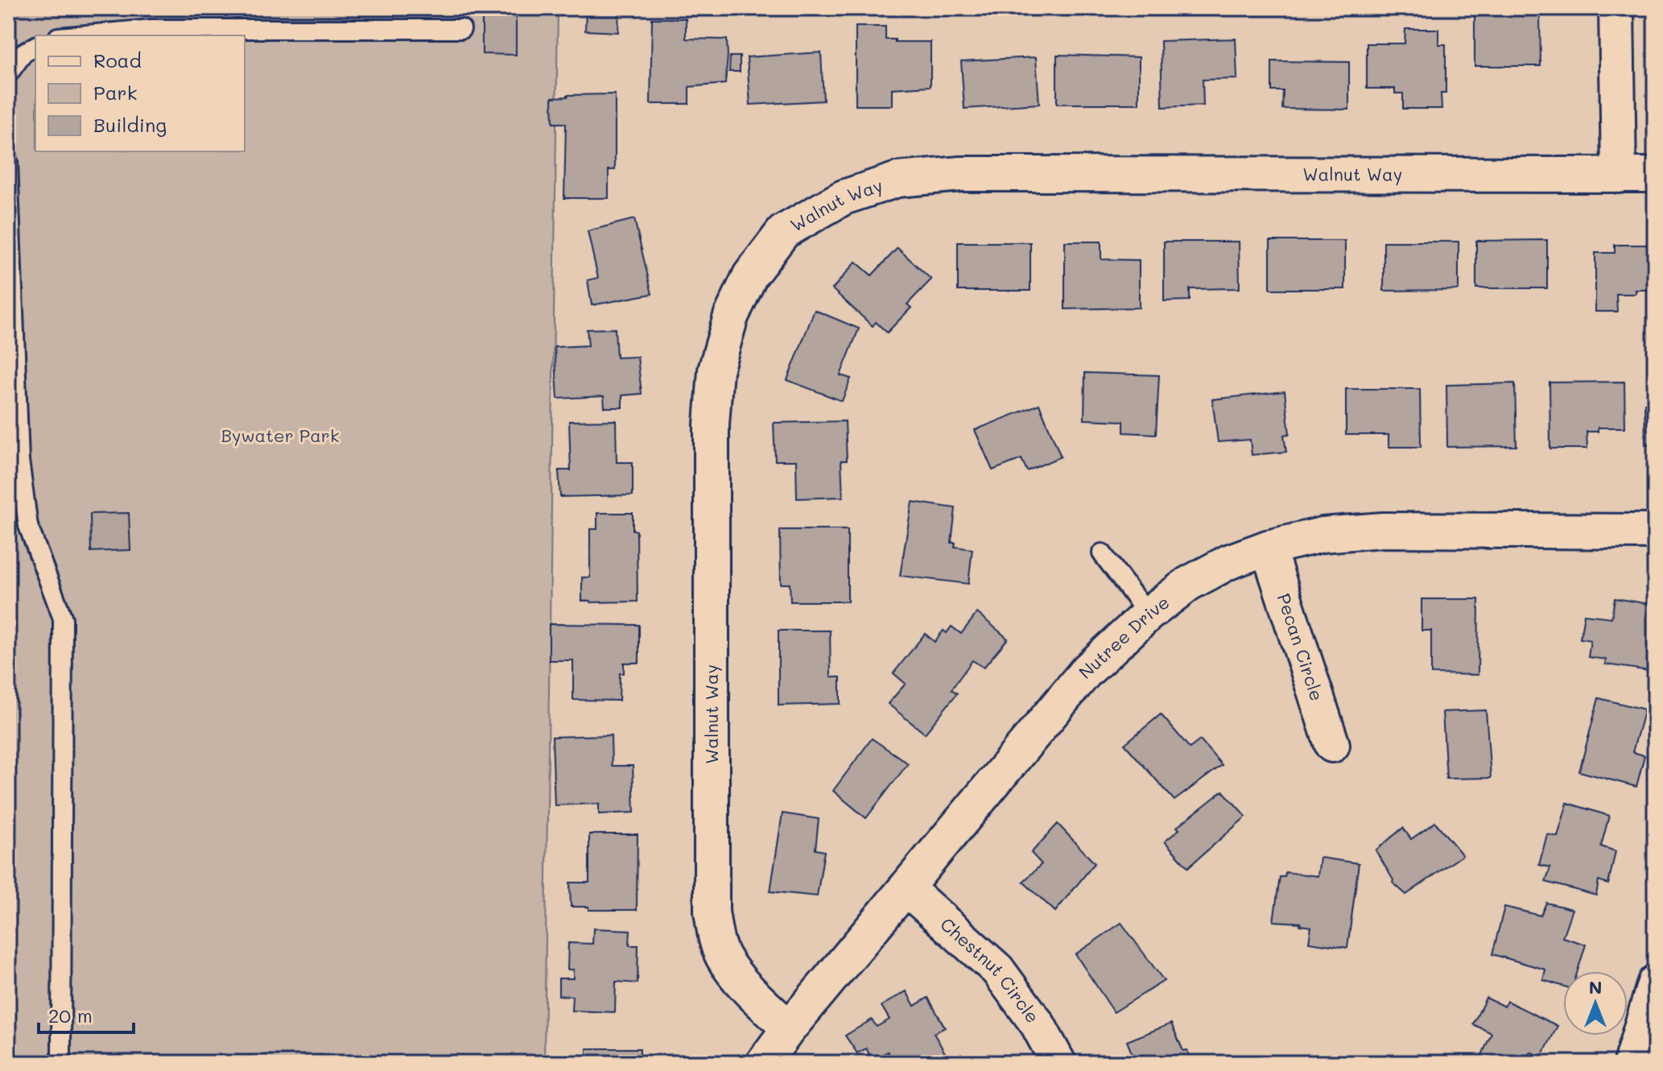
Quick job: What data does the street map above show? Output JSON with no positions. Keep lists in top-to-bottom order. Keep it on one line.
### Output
{"streets":{"street":["Walnut Way","Nutree Drive","Pecan Circle","Chestnut Circle"]},"crossings":[["Walnut Way","Nutree Drive"],["Nutree Drive","Pecan Circle"],["Nutree Drive","Chestnut Circle"]],"parks":["Bywater Park"],"legend":["Road","Park","Building"],"scale_bar":"20 m","north":"top"}
